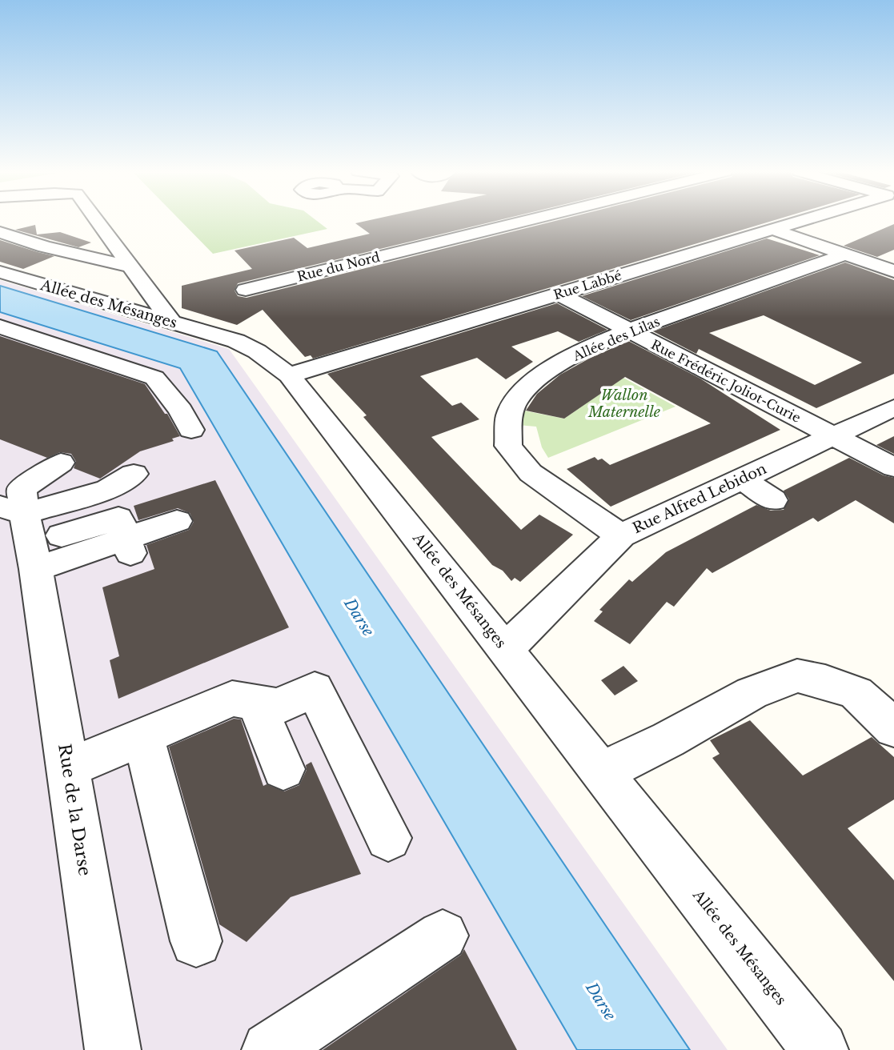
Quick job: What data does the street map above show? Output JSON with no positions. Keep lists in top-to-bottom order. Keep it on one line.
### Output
{"streets":{"street":["Rue du Nord","Rue Labbé","Allée des Mésanges","Allée des Lilas","Rue Frédéric Joliot-Curie","Rue Alfred Lebidon","Rue de la Darse"]},"crossings":[["Rue Labbé","Allée des Mésanges"],["Rue Labbé","Rue Frédéric Joliot-Curie"],["Allée des Mésanges","Rue Alfred Lebidon"],["Allée des Lilas","Rue Frédéric Joliot-Curie"],["Allée des Lilas","Rue Alfred Lebidon"],["Rue Frédéric Joliot-Curie","Rue Alfred Lebidon"]],"water":["Darse"],"parks":["Wallon Maternelle"]}
